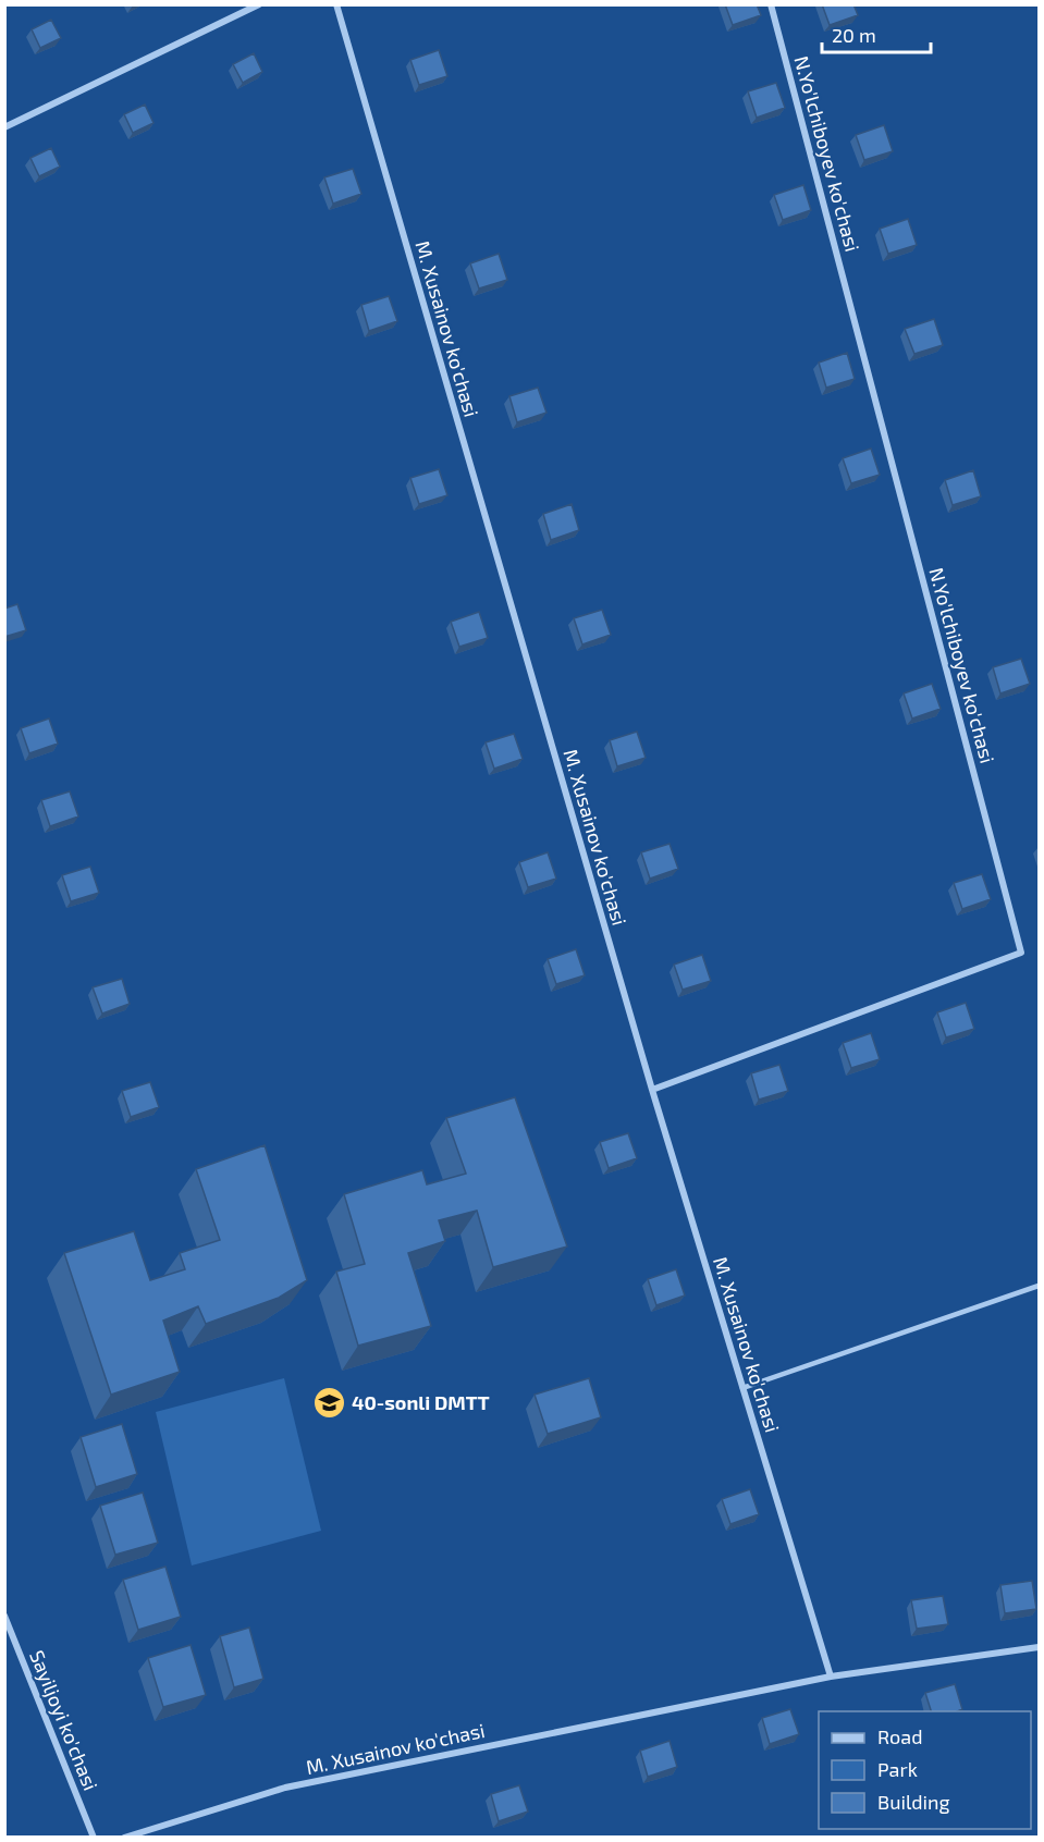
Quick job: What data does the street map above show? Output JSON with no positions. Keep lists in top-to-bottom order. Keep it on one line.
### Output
{"streets":{"street":["N.Yo'lchiboyev ko'chasi","M. Xusainov ko'chasi","Sayiljoyi ko'chasi"]},"crossings":[["N.Yo'lchiboyev ko'chasi","M. Xusainov ko'chasi"]],"places":{"school or university":["40-sonli DMTT"]},"legend":["Road","Park","Building"],"scale_bar":"20 m"}
